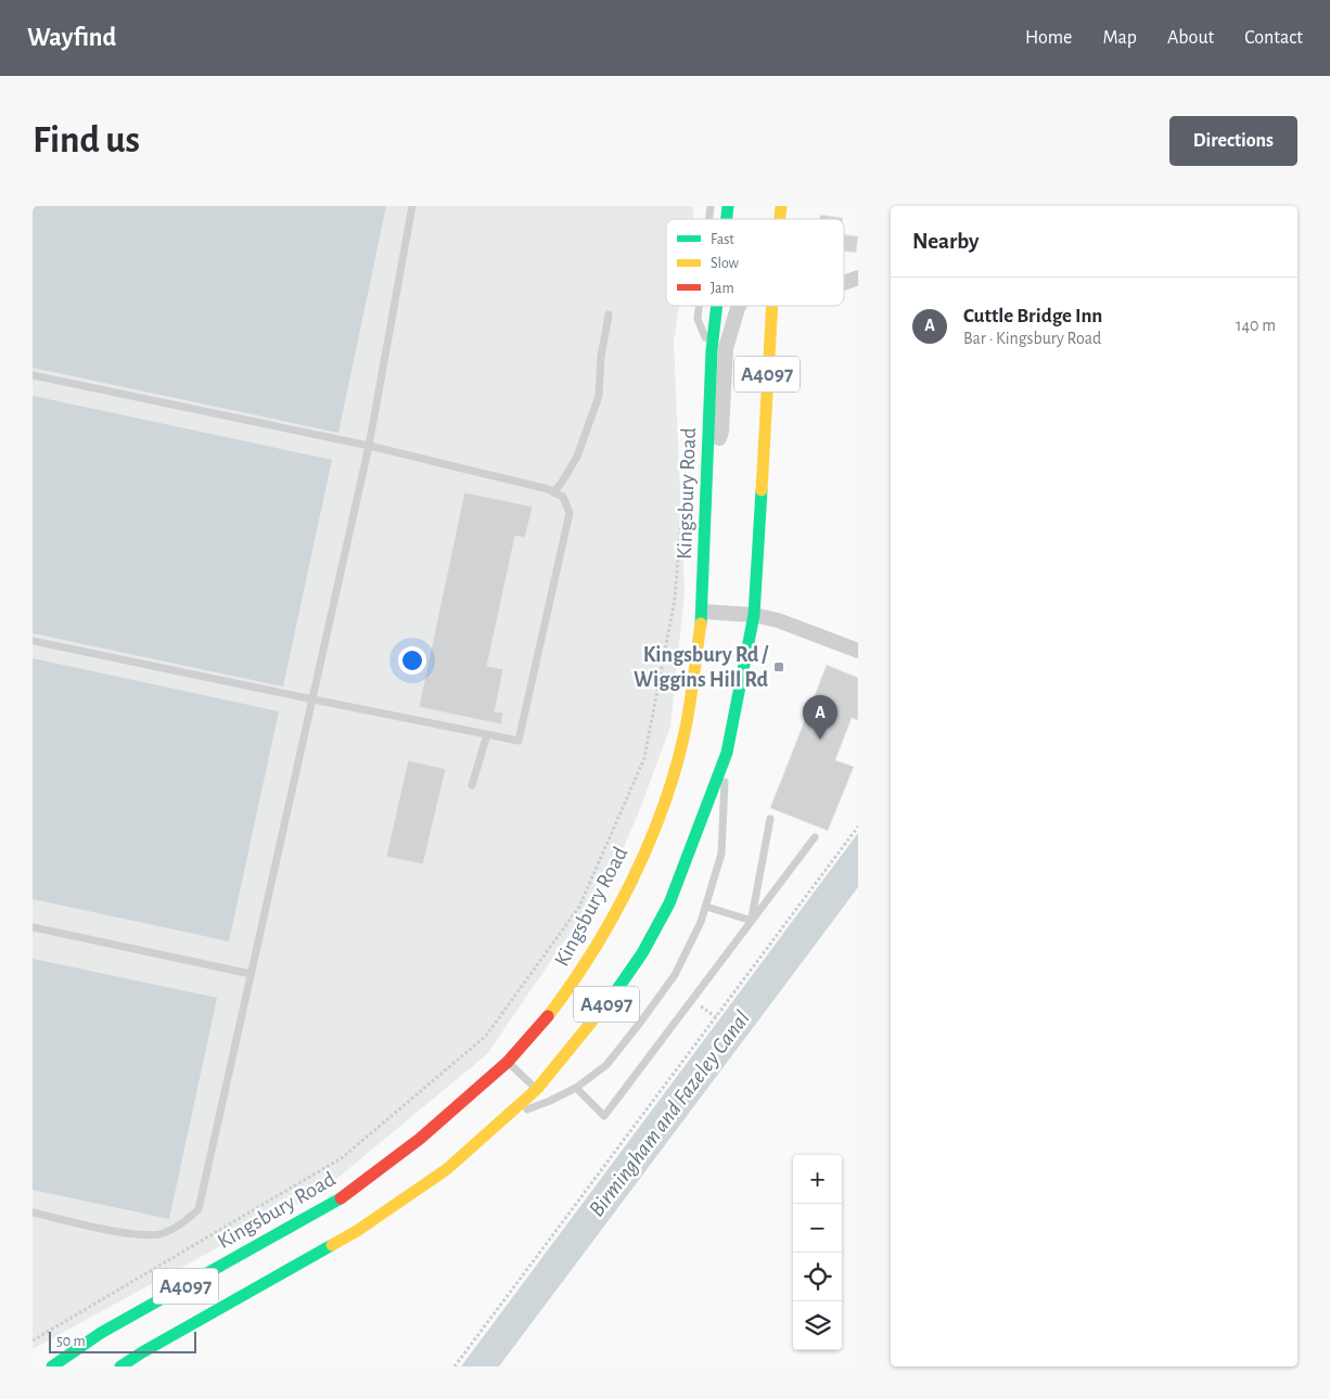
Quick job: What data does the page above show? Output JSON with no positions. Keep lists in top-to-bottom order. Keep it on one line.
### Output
{"streets":{"main road":["A4097","Kingsbury Road"]},"water":["Birmingham and Fazeley Canal"],"places":{"transit":["Kingsbury Rd / Wiggins Hill Rd"]},"legend":["Fast","Slow","Jam"],"scale_bar":"50 m","page":{"header":"Wayfind","nav":["Home","Map","About","Contact"],"buttons":"Directions","title":"Find us","heading":"Nearby","list":[{"mark":"A","name":"Cuttle Bridge Inn","note":"Bar · Kingsbury Road","value":"140 m"}],"pins":"A","map_buttons":["+","−"],"scale":"50 m"}}
